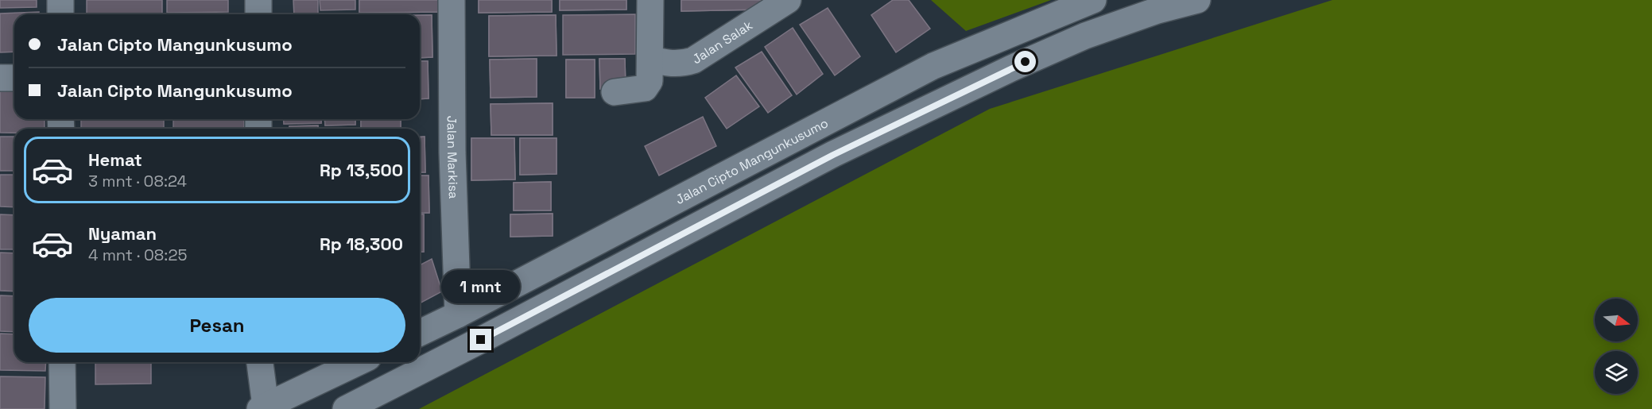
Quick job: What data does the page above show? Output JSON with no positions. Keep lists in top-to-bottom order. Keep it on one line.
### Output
{"streets":{"street":["Jalan Salak","Jalan Markisa","Jalan Cipto Mangunkusumo"]},"crossings":[["Jalan Markisa","Jalan Cipto Mangunkusumo"]],"north":"right","page":{"banner":["Jalan Cipto Mangunkusumo","Jalan Cipto Mangunkusumo"],"list":[{"name":"Hemat","note":"3 mnt · 08:24","value":"Rp 13,500"},{"name":"Nyaman","note":"4 mnt · 08:25","value":"Rp 18,300"}],"bubble":"1 mnt","buttons":"Pesan"}}
